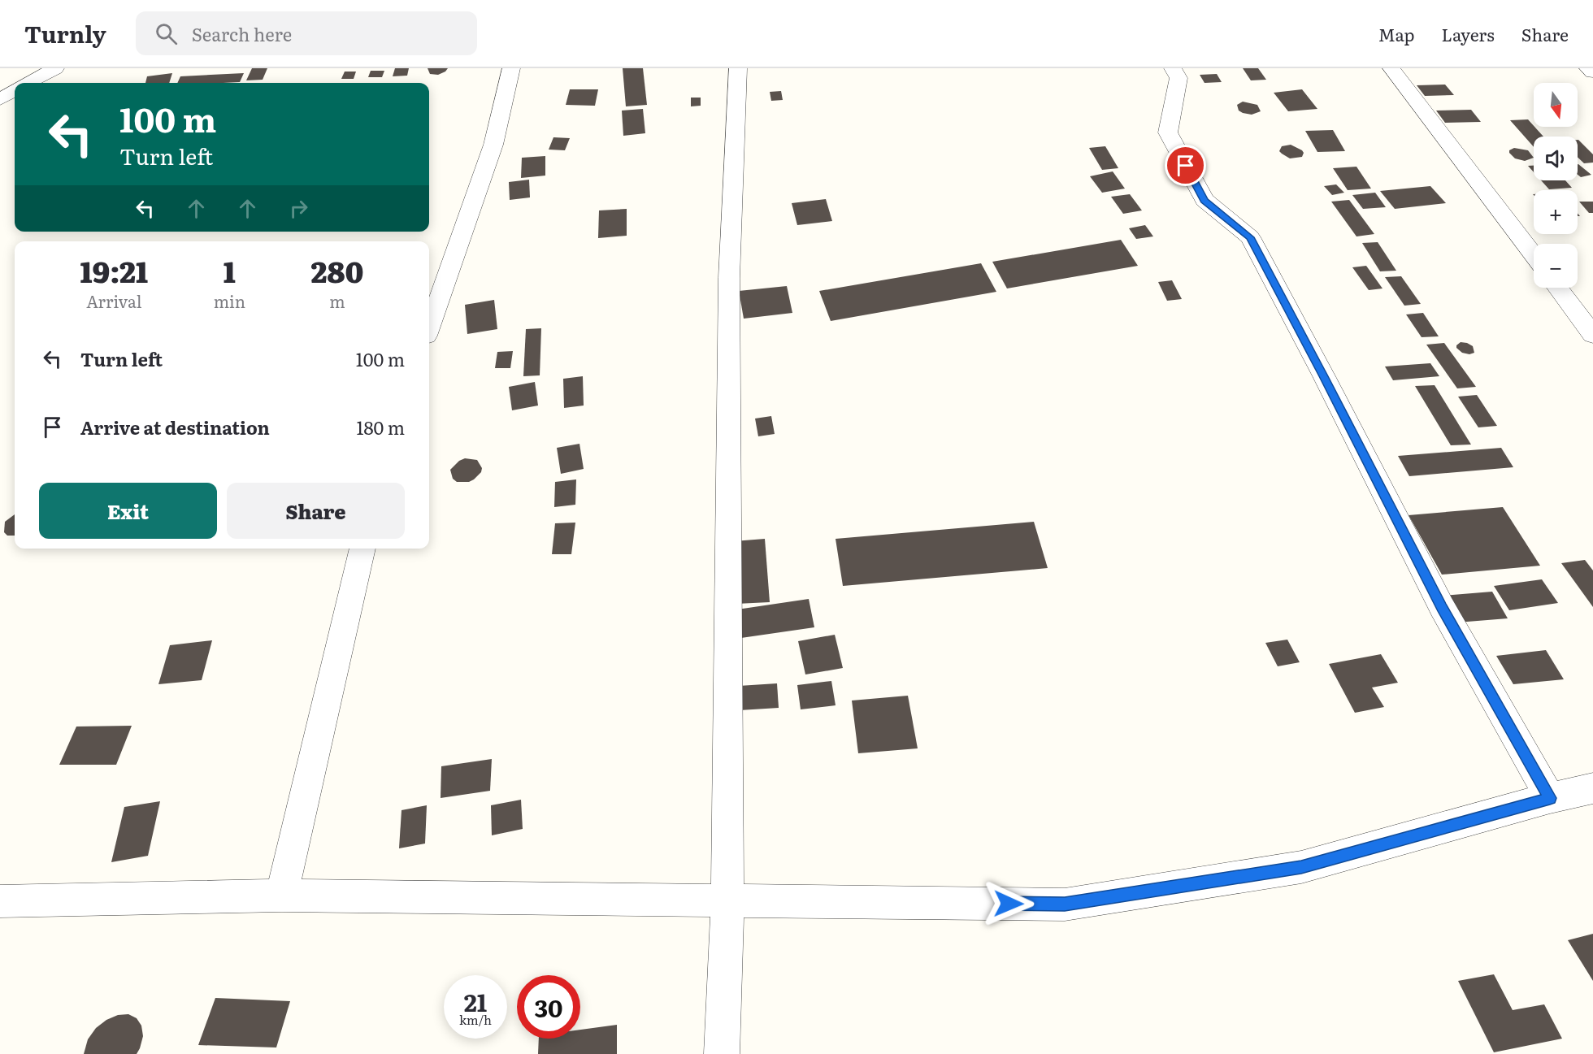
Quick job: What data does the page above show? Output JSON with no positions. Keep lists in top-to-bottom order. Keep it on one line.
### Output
{"north":"bottom","page":{"header":"Turnly","search":"Search here","nav":["Map","Layers","Share"],"map_buttons":["+","−"],"turn":["100 m","Turn left"],"eta":["19:21","Arrival","1","min","280","m"],"list":[{"name":"Turn left","value":"100 m"},{"name":"Arrive at destination","value":"180 m"}],"buttons":["Exit","Share"],"speed":"21 km/h","limit":"30"}}
